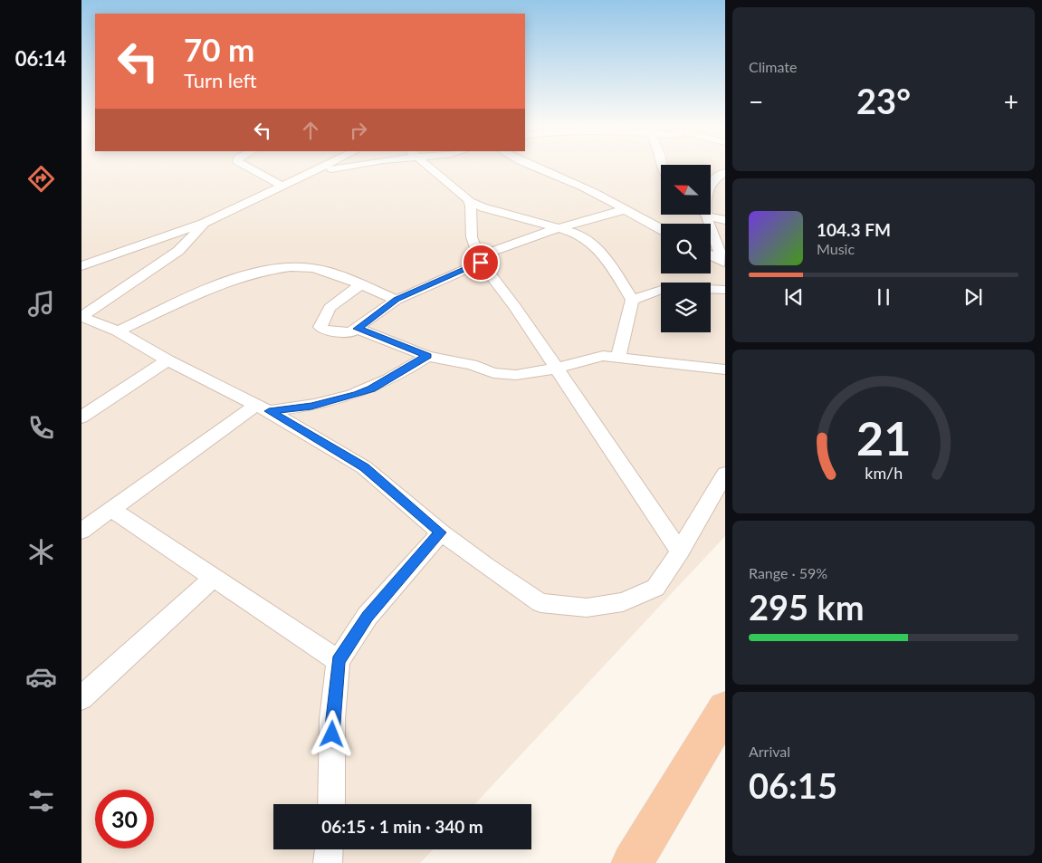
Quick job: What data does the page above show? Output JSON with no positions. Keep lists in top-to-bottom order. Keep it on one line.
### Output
{"north":"left","page":{"tabs":"06:14","tile":["Climate",["Range · 59%","295 km"],["Arrival","06:15"]],"turn":["70 m","Turn left"],"heat":["−","23°","+"],"song":["104.3 FM","Music"],"limit":"30","trip":"06:15 · 1 min · 340 m","gauge":["21","km/h"]}}
